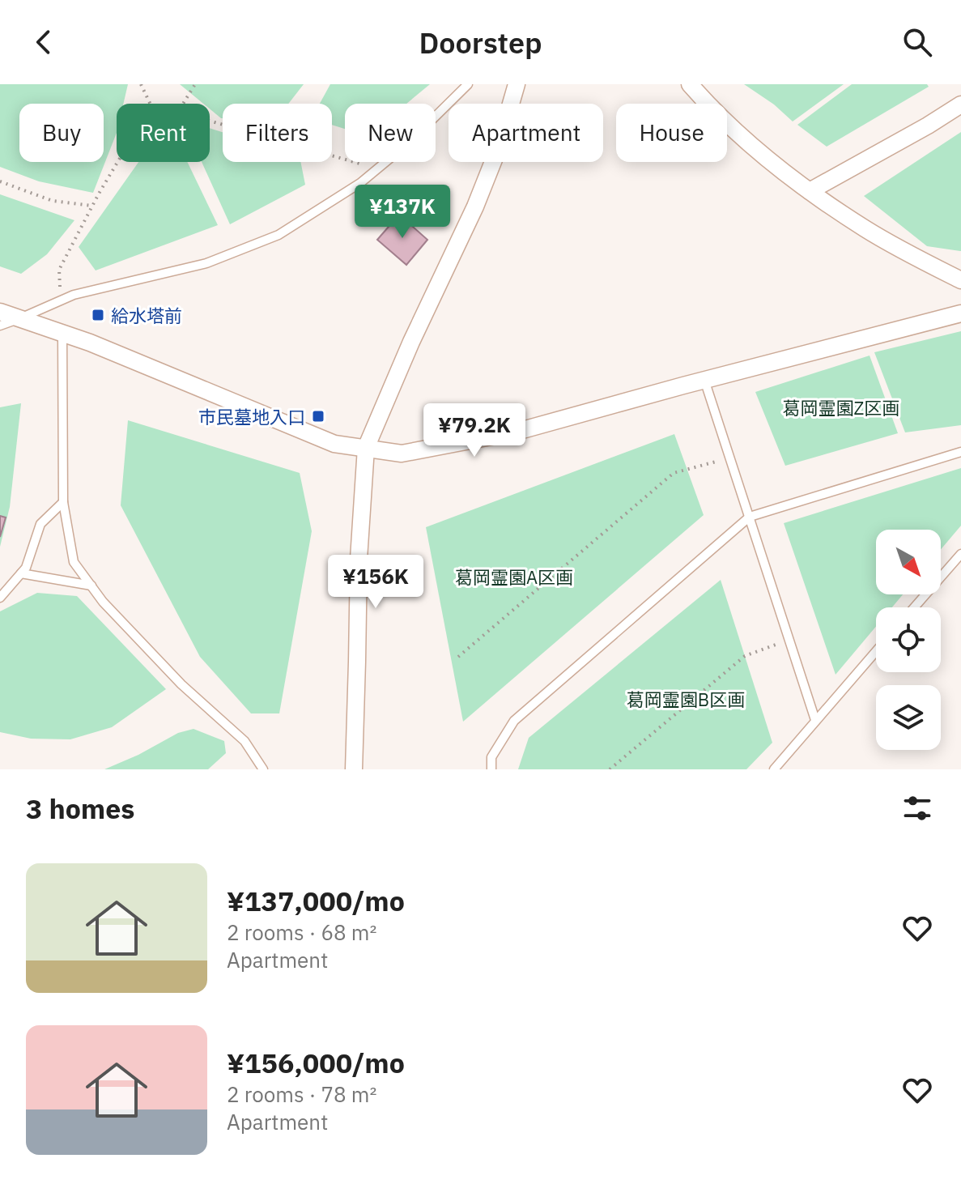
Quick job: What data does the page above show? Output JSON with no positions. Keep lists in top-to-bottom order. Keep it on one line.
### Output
{"parks":["葛岡霊園Z区画","葛岡霊園A区画","葛岡霊園B区画"],"places":{"transit":["給水塔前","市民墓地入口"]},"north":"bottom right","page":{"header":"Doorstep","chip":["Buy","Rent","Filters","New","Apartment","House"],"price":["¥137K","¥79.2K","¥156K"],"heading":"3 homes","list":[{"name":"¥137,000/mo","note":"2 rooms · 68 m² · Apartment"},{"name":"¥156,000/mo","note":"2 rooms · 78 m² · Apartment"}]}}
